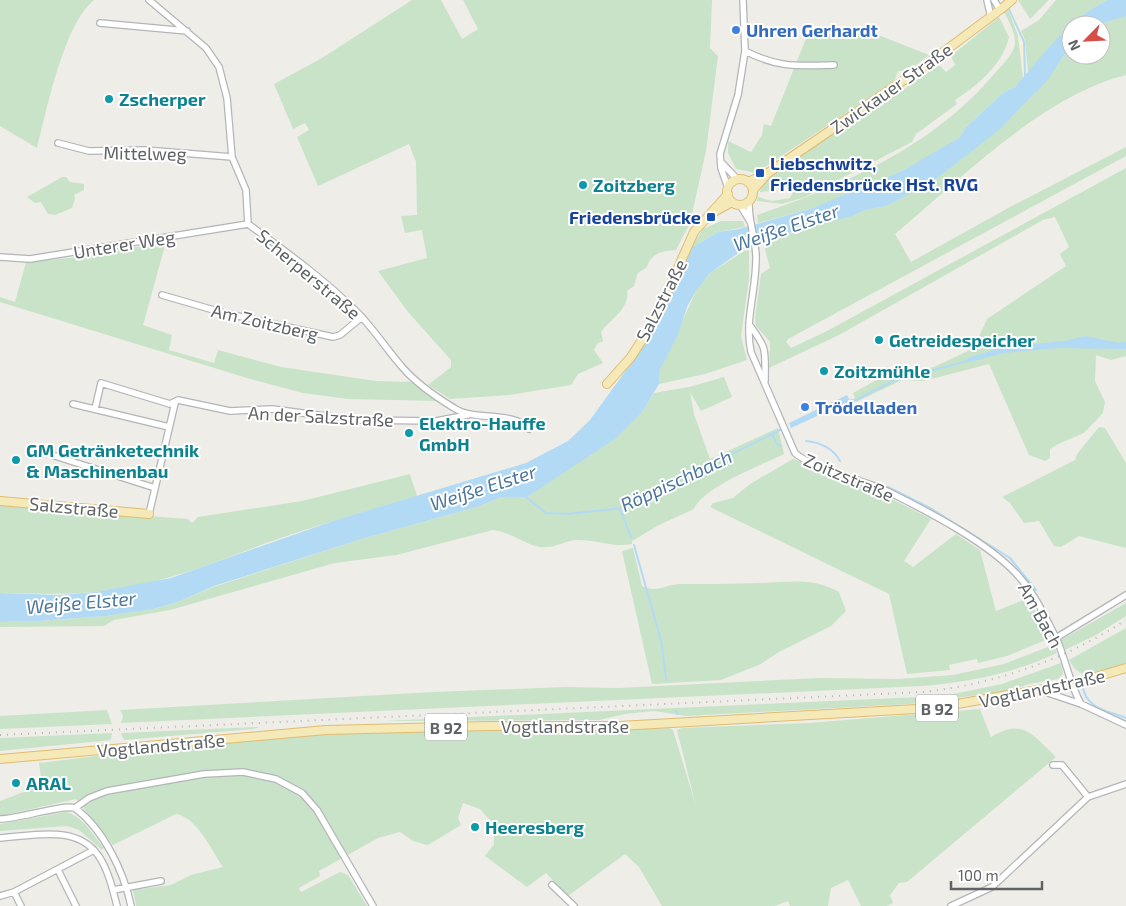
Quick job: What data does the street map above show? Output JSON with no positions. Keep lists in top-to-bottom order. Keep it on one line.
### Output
{"streets":{"main road":["Zwickauer Straße","Salzstraße","Vogtlandstraße","B 92"],"street":["Mittelweg","Unterer Weg","Scherperstraße","Am Zoitzberg","An der Salzstraße","Zoitzstraße","Am Bach"]},"crossings":[["Zwickauer Straße","Salzstraße"],["Zwickauer Straße","Zoitzstraße"],["Mittelweg","Scherperstraße"],["Unterer Weg","Scherperstraße"],["Scherperstraße","Am Zoitzberg"],["Scherperstraße","An der Salzstraße"],["Salzstraße","Zoitzstraße"],["Zoitzstraße","Am Bach"],["Am Bach","Vogtlandstraße"]],"water":["Weiße Elster","Röppischbach"],"places":{"other":["Uhren Gerhardt","Zscherper","Zoitzberg","Getreidespeicher","Zoitzmühle","Trödelladen","Elektro-Hauffe GmbH","GM Getränketechnik & Maschinenbau","ARAL","Heeresberg"],"transit":["Liebschwitz, Friedensbrücke Hst. RVG","Friedensbrücke"]},"scale_bar":"100 m","north":"bottom left"}
